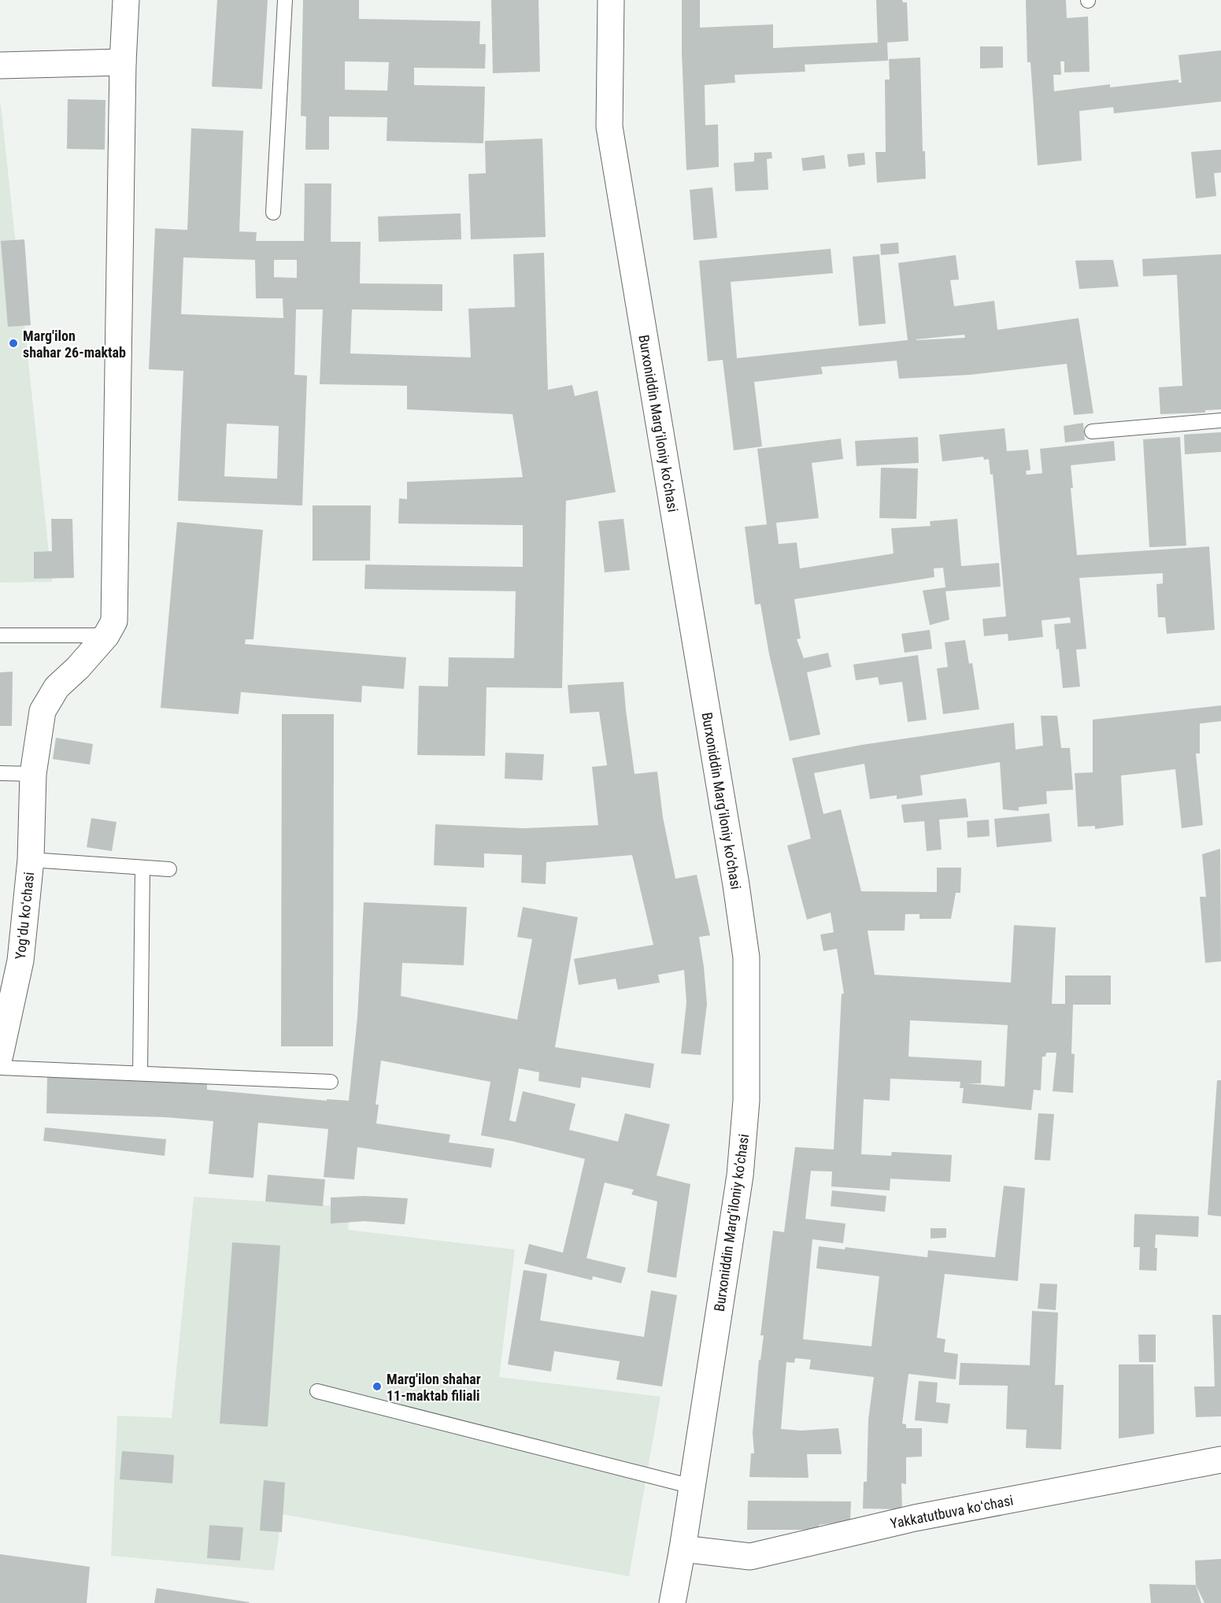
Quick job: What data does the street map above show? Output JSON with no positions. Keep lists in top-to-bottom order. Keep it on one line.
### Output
{"streets":{"street":["Burxoniddin Marg’iloniy ko’chasi","Yogʻdu koʻchasi","Yakkatutbuva koʻchasi"]},"crossings":[["Burxoniddin Marg’iloniy ko’chasi","Yakkatutbuva koʻchasi"]],"places":["Marg'ilon shahar 26-maktab","Marg'ilon shahar 11-maktab filiali"]}
